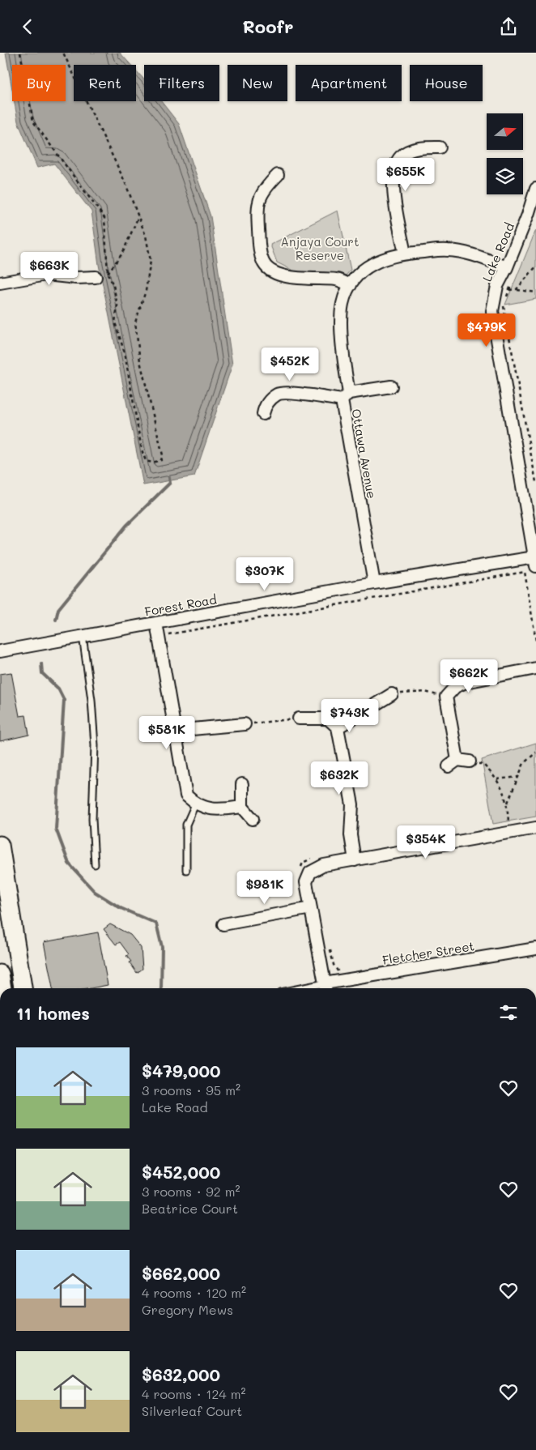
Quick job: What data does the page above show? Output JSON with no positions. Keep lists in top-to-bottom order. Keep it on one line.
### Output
{"streets":{"street":["Lake Road","Ottawa Avenue","Forest Road","Fletcher Street"]},"crossings":[["Lake Road","Ottawa Avenue"],["Lake Road","Forest Road"],["Ottawa Avenue","Forest Road"]],"parks":["Anjaya Court Reserve"],"north":"right","page":{"header":"Roofr","chip":["Buy","Rent","Filters","New","Apartment","House"],"price":["$655K","$663K","$479K","$452K","$307K","$662K","$743K","$581K","$632K","$354K","$981K"],"heading":"11 homes","list":[{"name":"$479,000","note":"3 rooms · 95 m² · Lake Road"},{"name":"$452,000","note":"3 rooms · 92 m² · Beatrice Court"},{"name":"$662,000","note":"4 rooms · 120 m² · Gregory Mews"},{"name":"$632,000","note":"4 rooms · 124 m² · Silverleaf Court"}]}}
